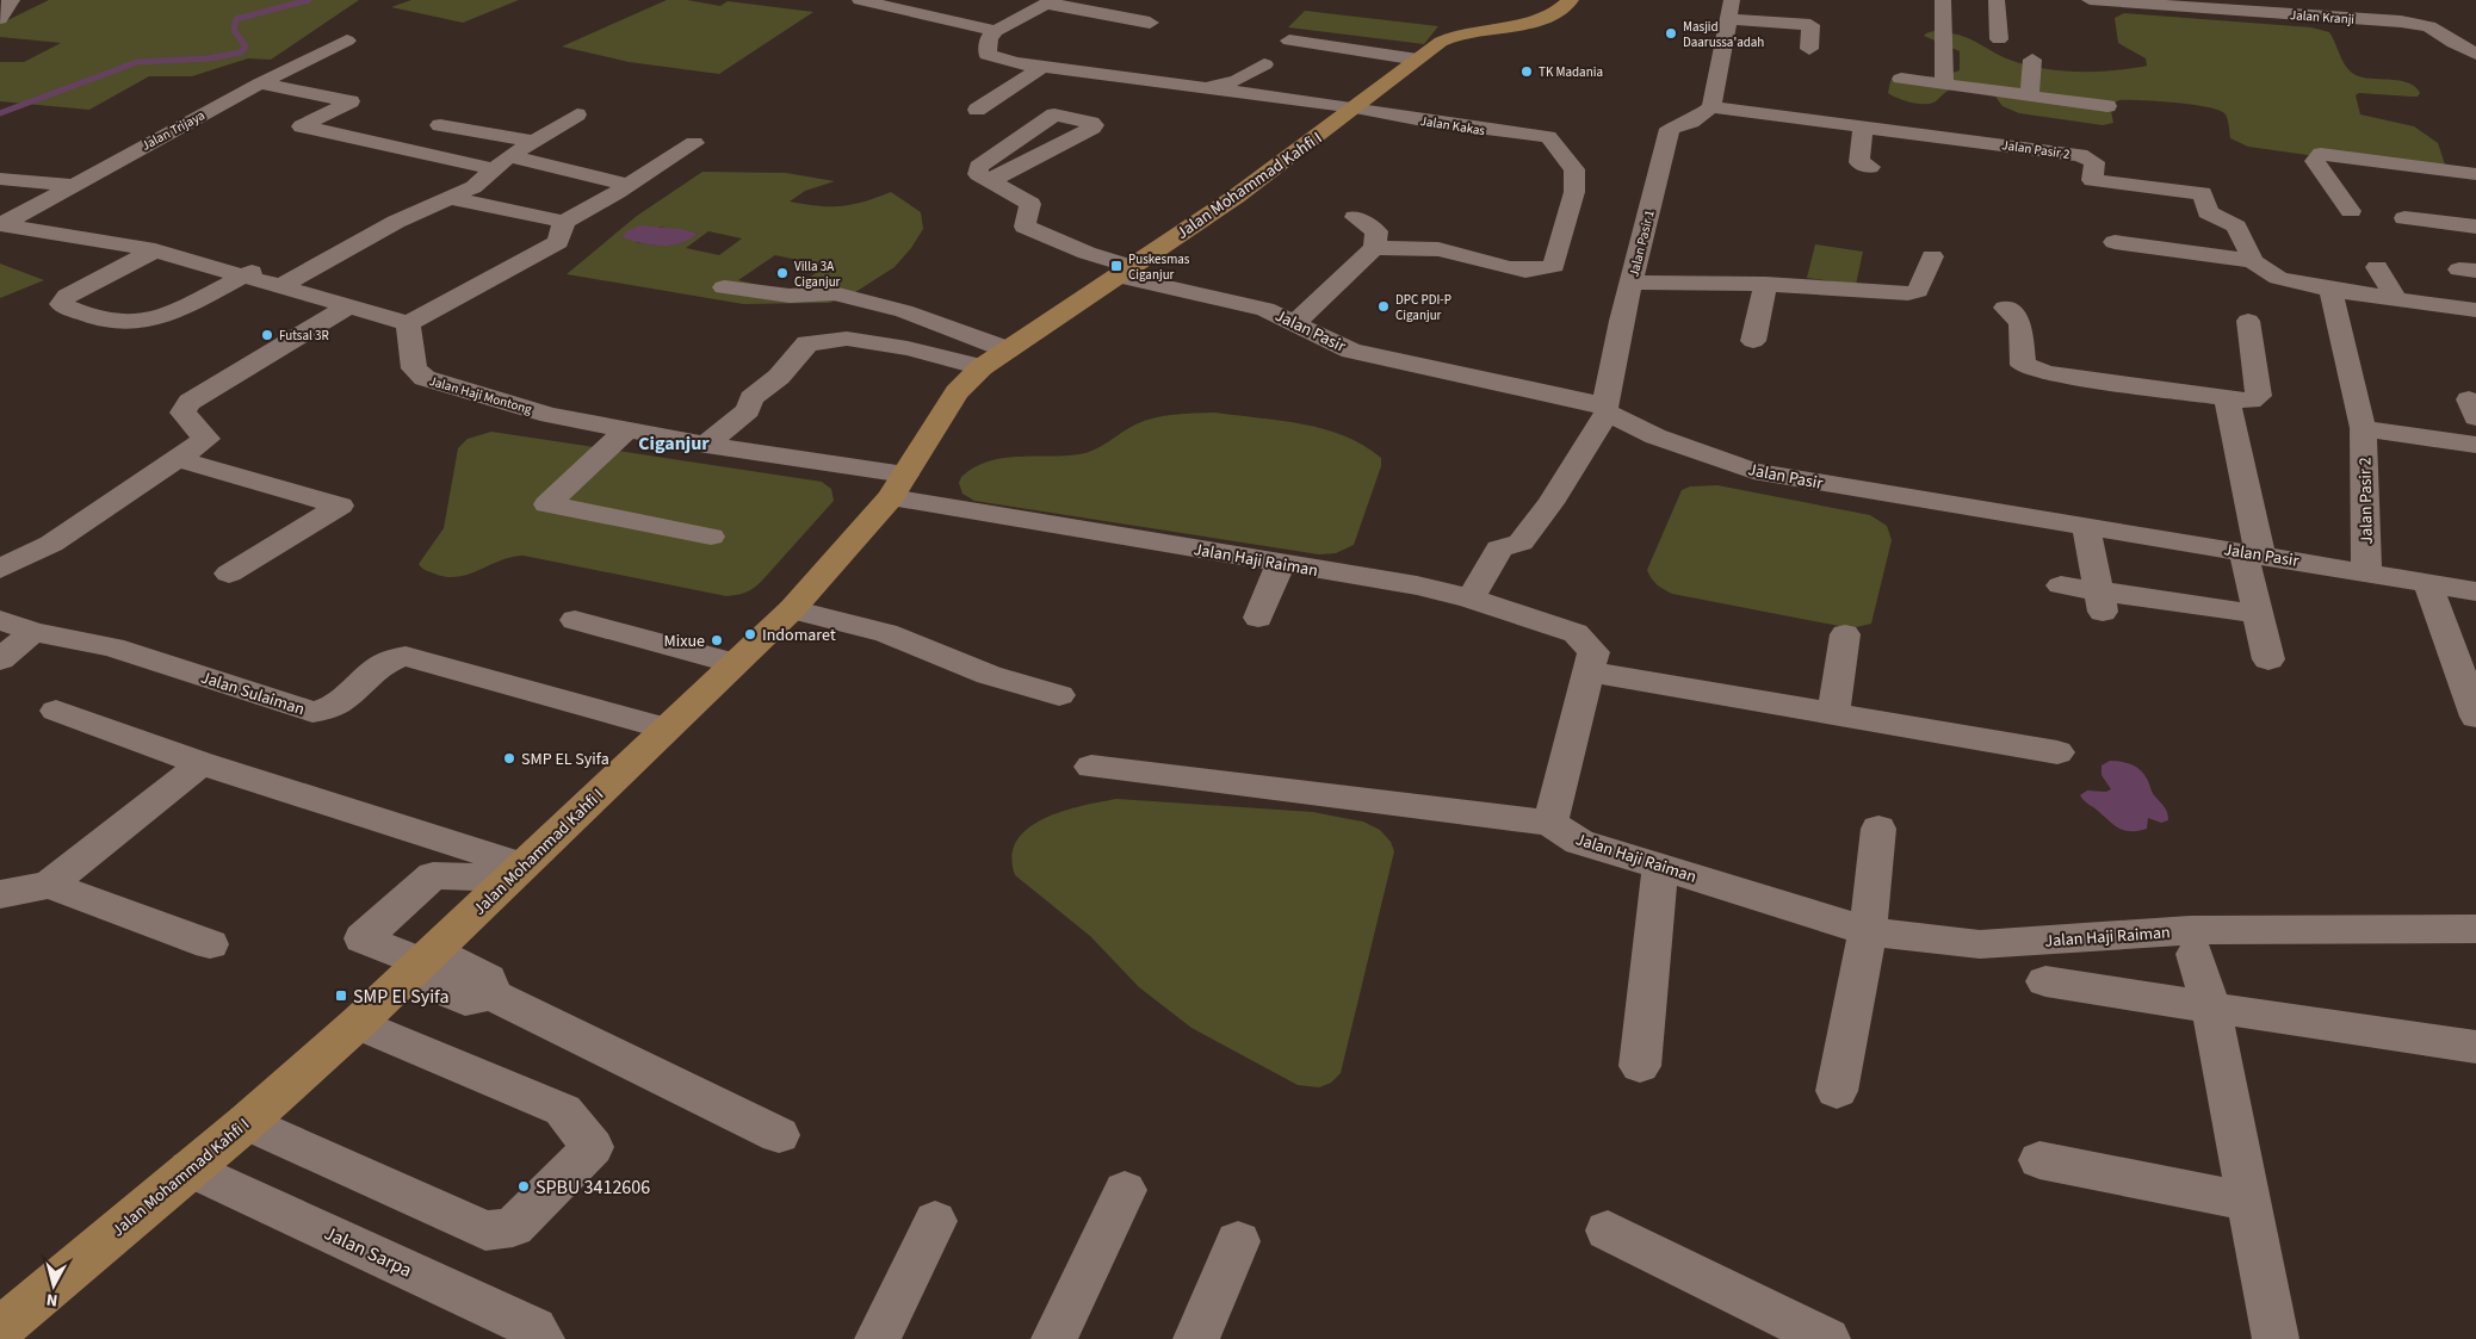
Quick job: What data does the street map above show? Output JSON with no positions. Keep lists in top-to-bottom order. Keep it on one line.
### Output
{"streets":{"main road":["Jalan Mohammad Kahfi I"],"street":["Jalan Kranji","Jalan Kakas","Jalan Trijaya","Jalan Pasir 2","Jalan Pasir 1","Jalan Pasir","Jalan Haji Montong","Jalan Haji Raiman","Jalan Sulaiman","Jalan Sarpa"]},"crossings":[["Jalan Kakas","Jalan Mohammad Kahfi I"],["Jalan Pasir 2","Jalan Pasir 1"],["Jalan Pasir 2","Jalan Pasir"],["Jalan Mohammad Kahfi I","Jalan Pasir"],["Jalan Mohammad Kahfi I","Jalan Haji Montong"],["Jalan Mohammad Kahfi I","Jalan Haji Raiman"],["Jalan Mohammad Kahfi I","Jalan Sulaiman"],["Jalan Mohammad Kahfi I","Jalan Sarpa"],["Jalan Pasir 1","Jalan Pasir"],["Jalan Haji Montong","Jalan Haji Raiman"]],"districts":["Ciganjur"],"places":{"other":["Masjid Daarussa'adah","TK Madania","Villa 3A Ciganjur","DPC PDI-P Ciganjur","Futsal 3R","Indomaret","Mixue","SMP EL Syifa","SPBU 3412606"],"transit":["Puskesmas Ciganjur","SMP El Syifa"]},"north":"bottom"}
